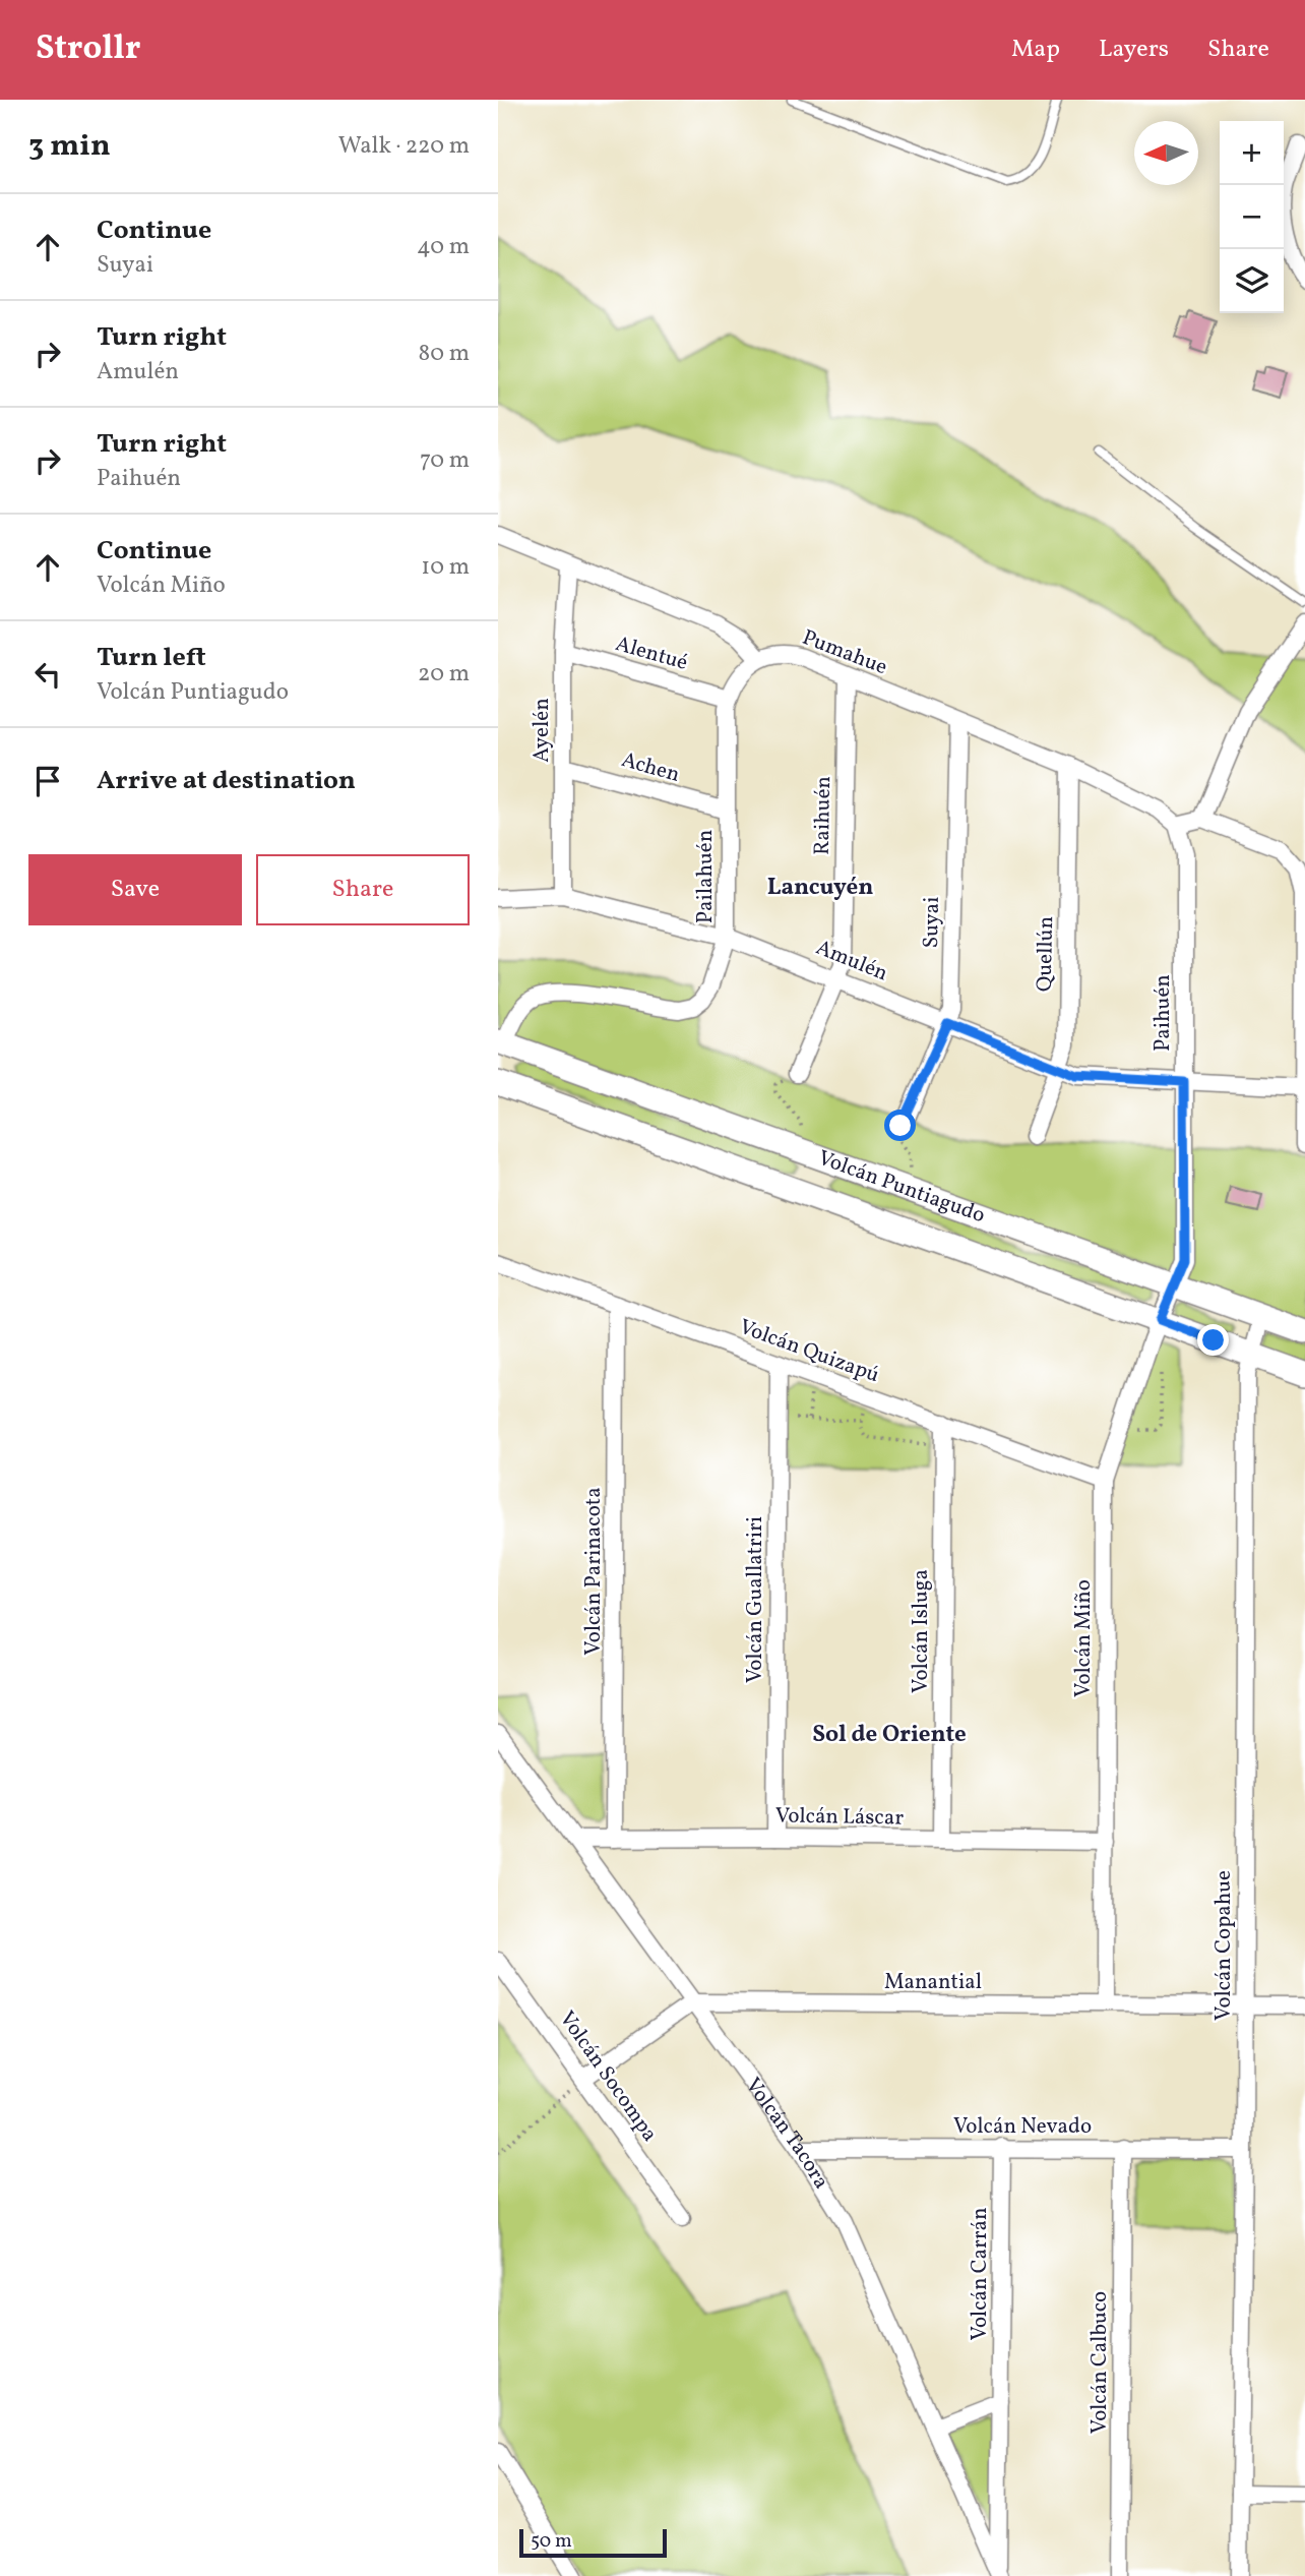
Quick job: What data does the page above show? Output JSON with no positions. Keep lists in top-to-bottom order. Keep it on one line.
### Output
{"streets":{"main road":["Volcán Puntiagudo"],"street":["Pumahue","Alentué","Ayelén","Achen","Raihuén","Pailahuén","Suyai","Quellún","Amulén","Paihuén","Volcán Quizapú","Volcán Parinacota","Volcán Guallatriri","Volcán Isluga","Volcán Miño","Volcán Láscar","Volcán Copahue","Manantial","Volcán Socompa","Volcán Nevado","Volcán Tacora","Volcán Carrán","Volcán Calbuco"]},"crossings":[["Pumahue","Raihuén"],["Pumahue","Pailahuén"],["Pumahue","Suyai"],["Pumahue","Quellún"],["Pumahue","Paihuén"],["Alentué","Ayelén"],["Alentué","Pailahuén"],["Ayelén","Achen"],["Ayelén","Amulén"],["Achen","Pailahuén"],["Raihuén","Amulén"],["Pailahuén","Amulén"],["Pailahuén","Volcán Puntiagudo"],["Suyai","Amulén"],["Quellún","Amulén"],["Amulén","Paihuén"],["Paihuén","Volcán Puntiagudo"],["Paihuén","Volcán Miño"],["Volcán Puntiagudo","Volcán Miño"],["Volcán Puntiagudo","Volcán Copahue"],["Volcán Quizapú","Volcán Parinacota"],["Volcán Quizapú","Volcán Guallatriri"],["Volcán Quizapú","Volcán Isluga"],["Volcán Quizapú","Volcán Miño"],["Volcán Parinacota","Volcán Láscar"],["Volcán Guallatriri","Volcán Láscar"],["Volcán Isluga","Volcán Láscar"],["Volcán Miño","Volcán Láscar"],["Volcán Miño","Manantial"],["Volcán Láscar","Volcán Tacora"],["Volcán Copahue","Manantial"],["Volcán Copahue","Volcán Nevado"],["Manantial","Volcán Tacora"],["Volcán Nevado","Volcán Tacora"],["Volcán Nevado","Volcán Carrán"],["Volcán Nevado","Volcán Calbuco"],["Volcán Tacora","Volcán Carrán"]],"districts":["Lancuyén","Sol de Oriente"],"scale_bar":"50 m","north":"left","page":{"header":"Strollr","nav":["Map","Layers","Share"],"heading":["3 min","Walk · 220 m"],"map_buttons":["+","−"],"list":[["Continue","Suyai","40 m"],["Turn right","Amulén","80 m"],["Turn right","Paihuén","70 m"],["Continue","Volcán Miño","10 m"],["Turn left","Volcán Puntiagudo","20 m"],"Arrive at destination"],"buttons":["Save","Share"],"scale":"50 m"}}
